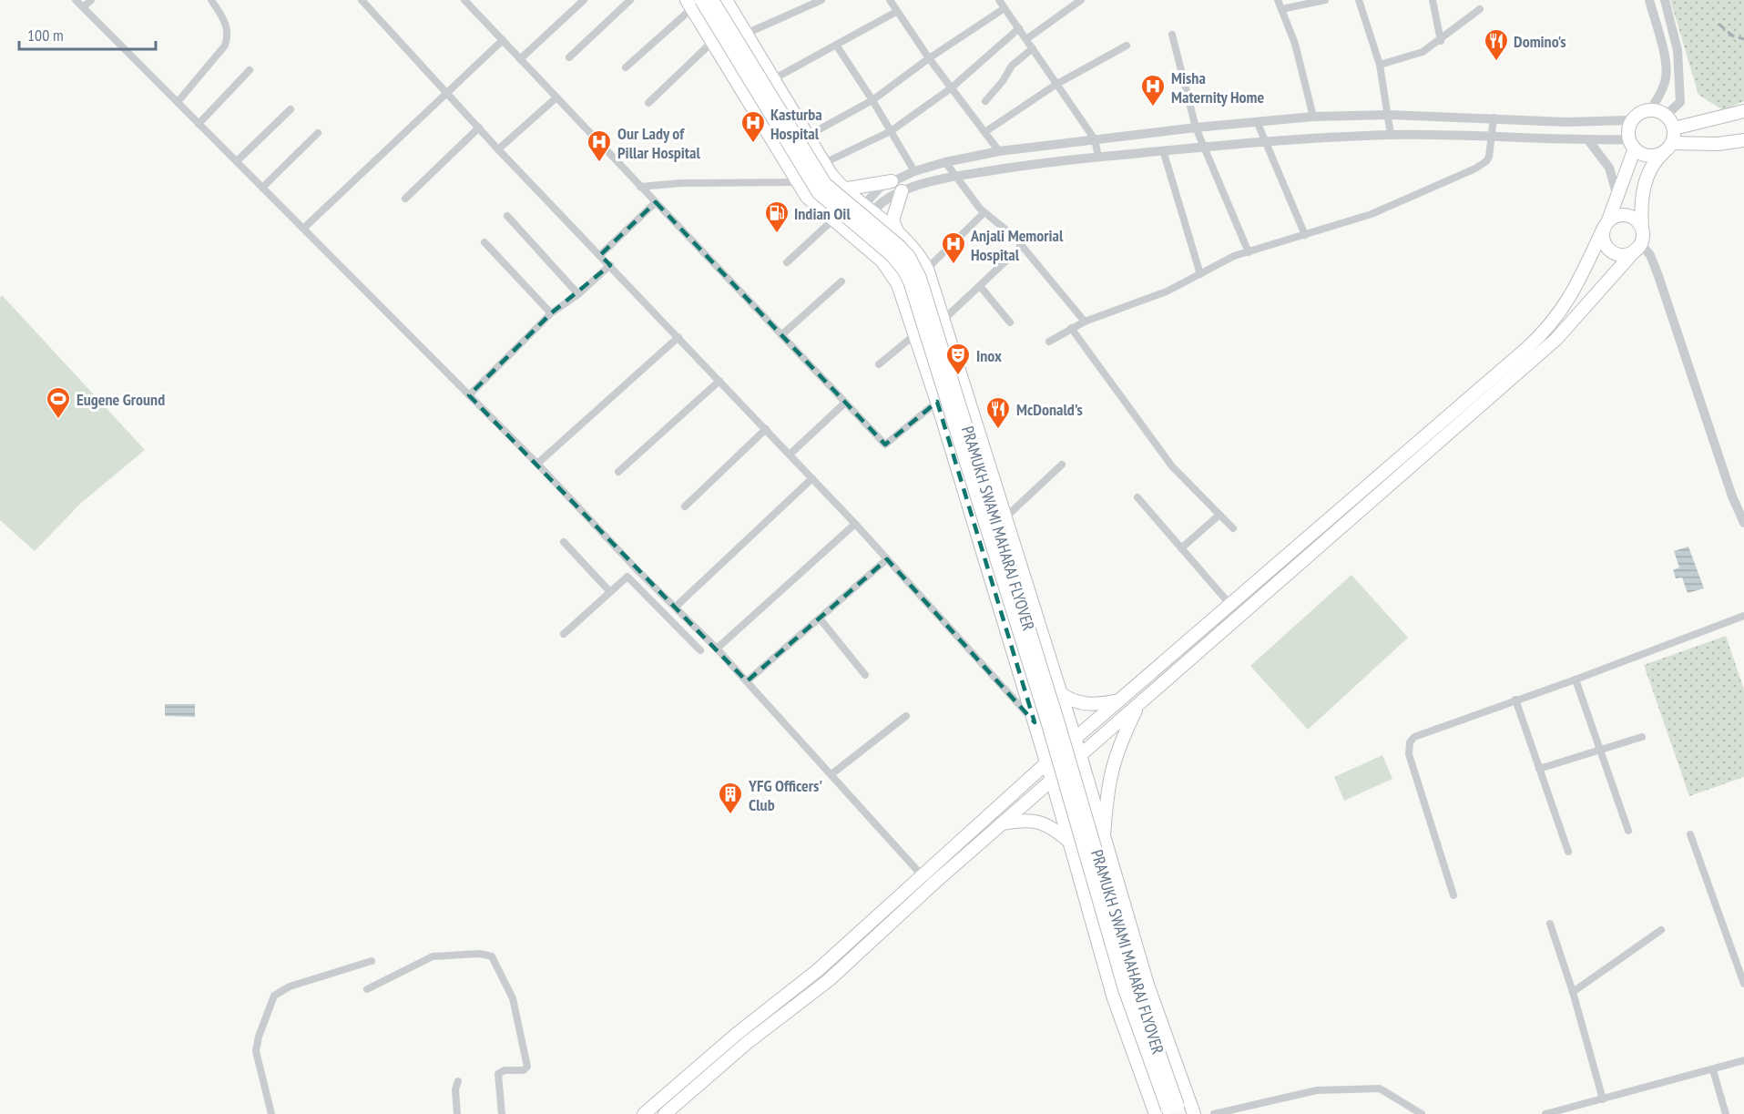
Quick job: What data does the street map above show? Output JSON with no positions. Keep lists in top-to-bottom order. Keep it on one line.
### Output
{"streets":{"main road":["PRAMUKH SWAMI MAHARAJ FLYOVER"]},"places":{"restaurant":["Domino's","McDonald's"],"hospital":["Misha Maternity Home","Kasturba Hospital","Our Lady of Pillar Hospital","Anjali Memorial Hospital"],"fuel station":["Indian Oil"],"theatre":["Inox"],"sports":["Eugene Ground"],"building":["YFG Officers' Club"]},"scale_bar":"100 m"}
